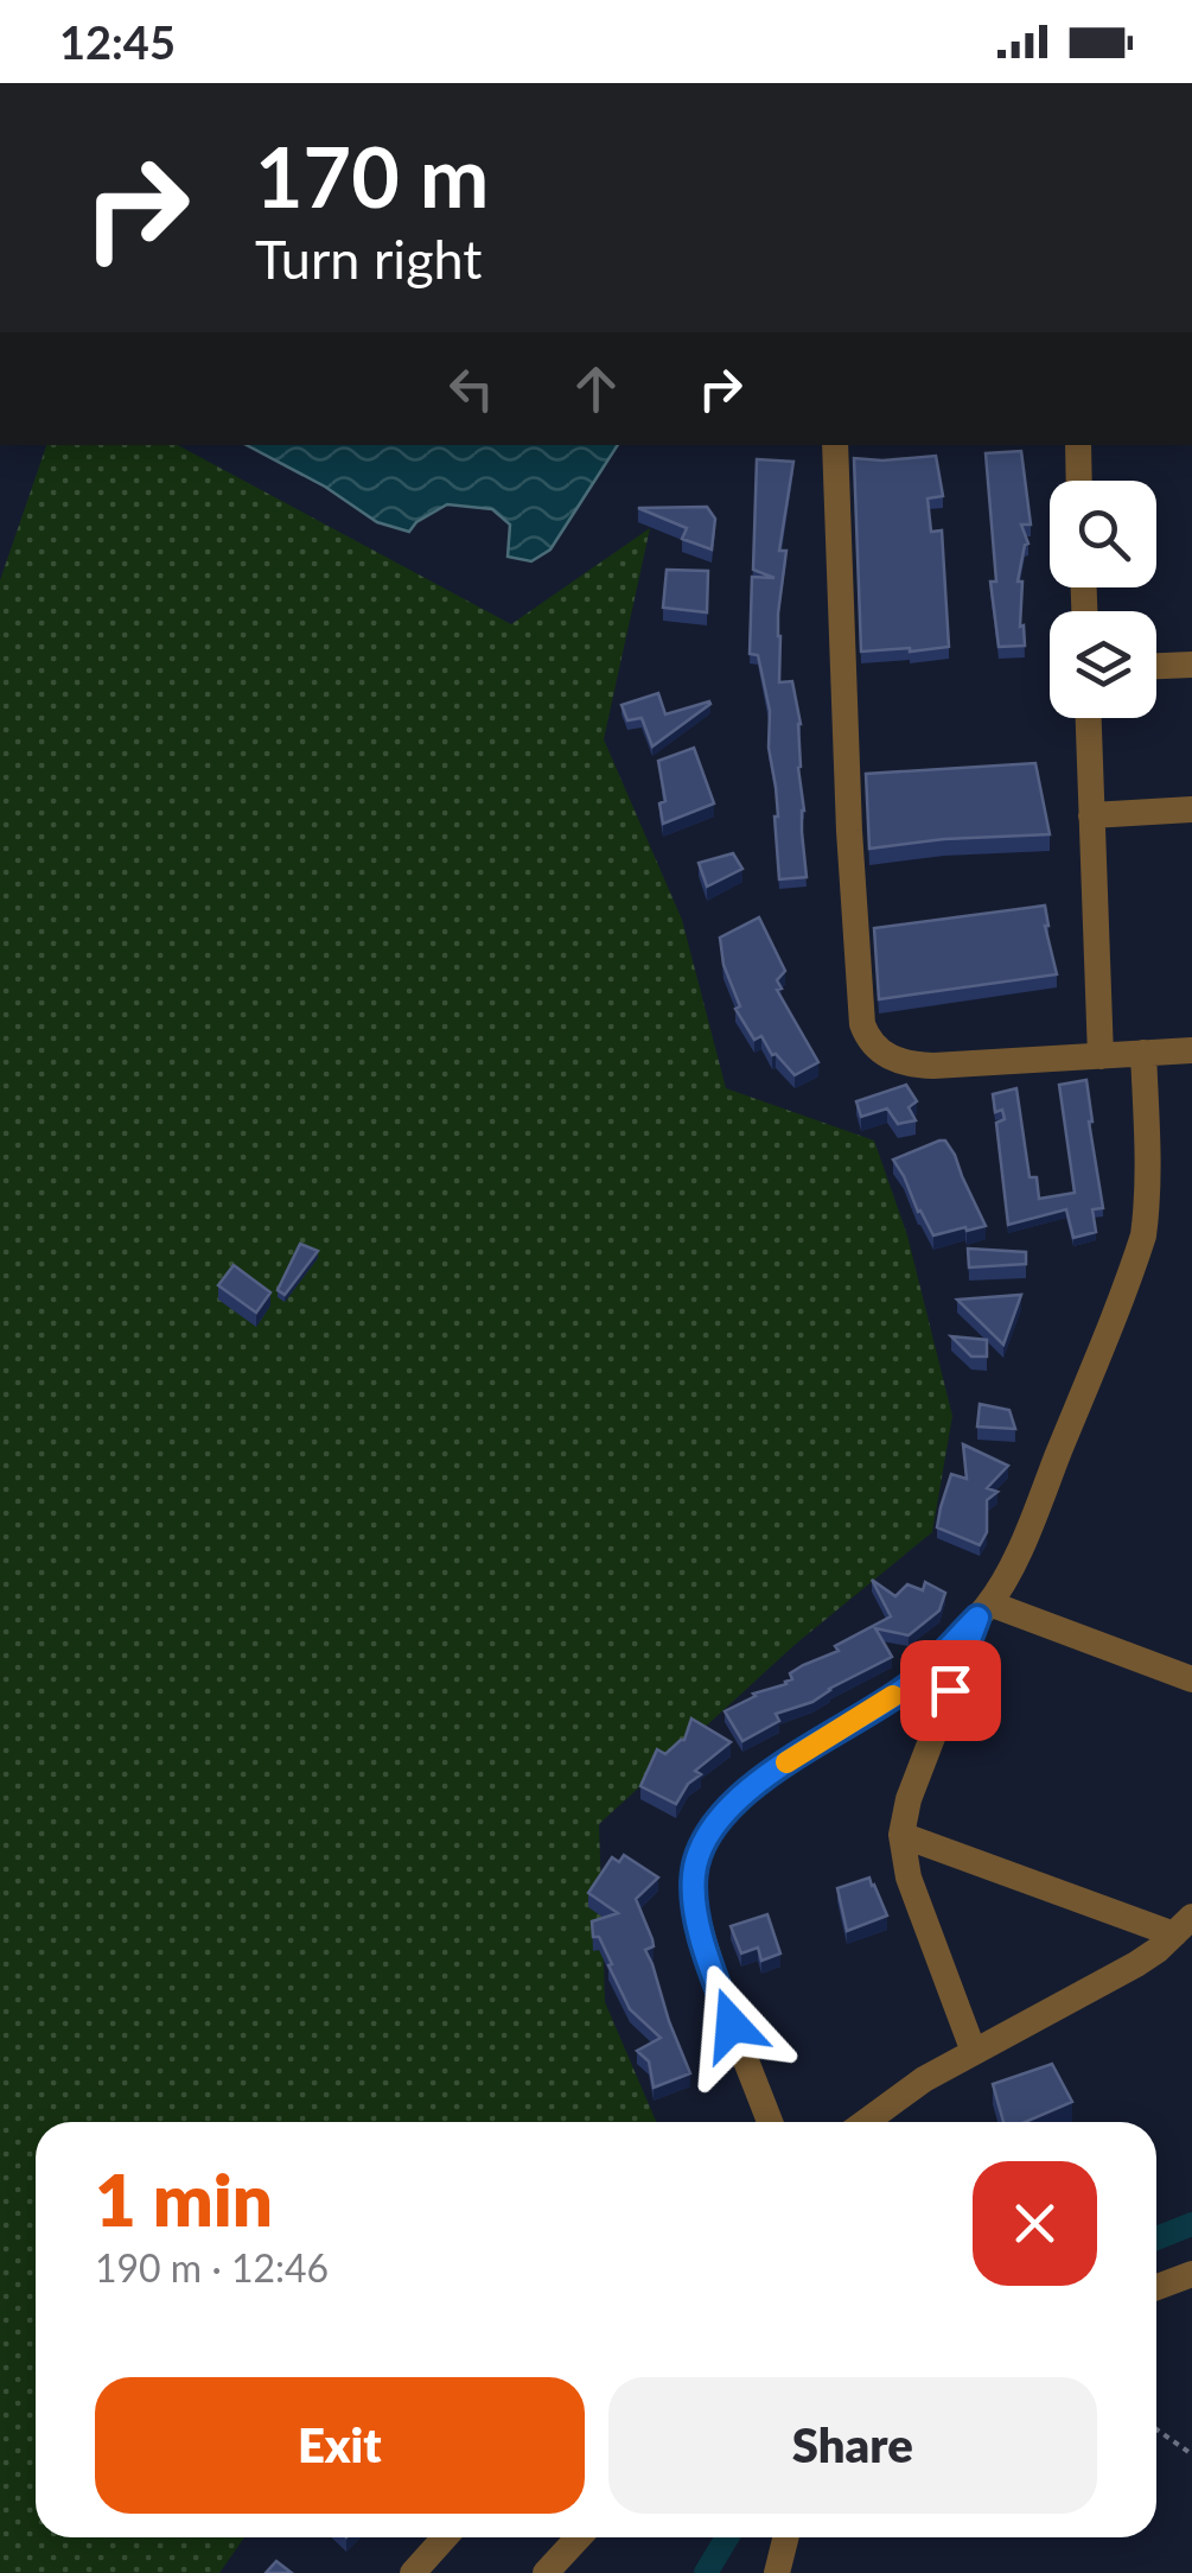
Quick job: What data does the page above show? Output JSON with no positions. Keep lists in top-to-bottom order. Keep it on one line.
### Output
{"page":{"status":"12:45","turn":["170 m","Turn right"],"heading":["1 min","190 m · 12:46"],"buttons":["Exit","Share"]}}
